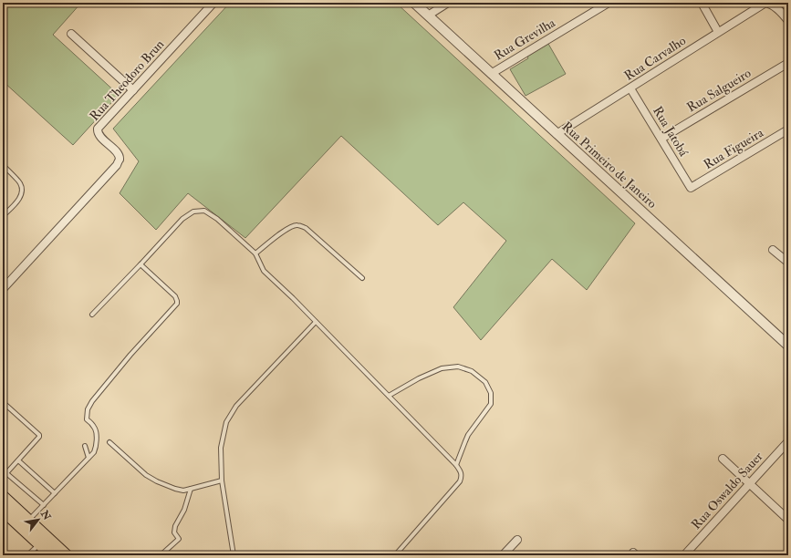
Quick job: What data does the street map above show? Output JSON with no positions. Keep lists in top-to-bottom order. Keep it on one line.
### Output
{"streets":{"street":["Rua Grevilha","Rua Carvalho","Rua Theodoro Brun","Rua Salgueiro","Rua Jatobá","Rua Figueira","Rua Primeiro de Janeiro","Rua Oswaldo Sauer"]},"crossings":[["Rua Grevilha","Rua Primeiro de Janeiro"],["Rua Carvalho","Rua Jatobá"],["Rua Carvalho","Rua Primeiro de Janeiro"],["Rua Salgueiro","Rua Jatobá"],["Rua Jatobá","Rua Figueira"]],"north":"top right"}
